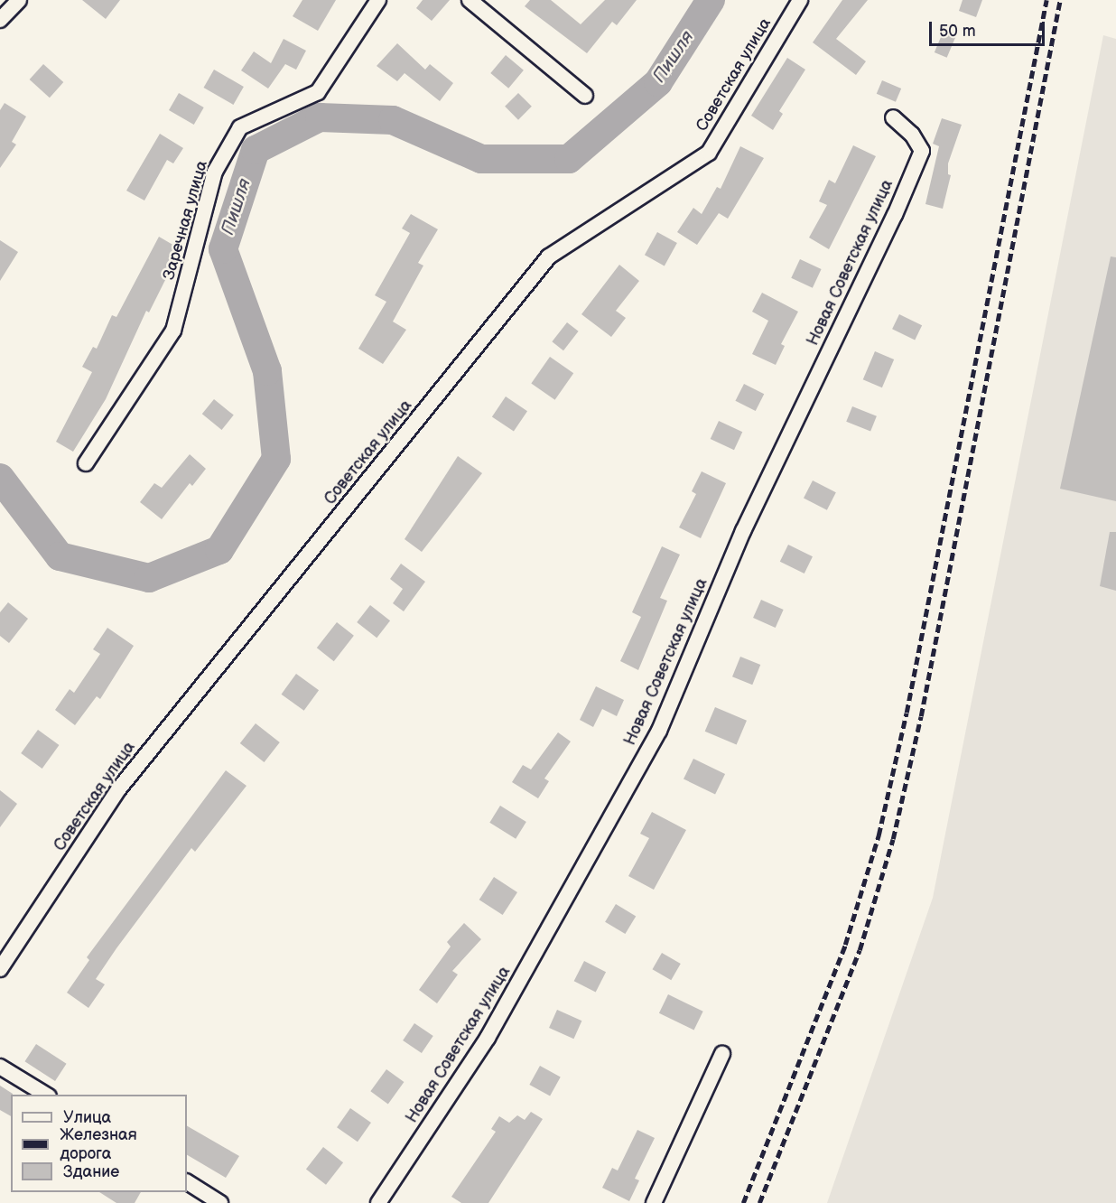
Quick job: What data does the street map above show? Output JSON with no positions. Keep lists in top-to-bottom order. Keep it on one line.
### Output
{"streets":{"street":["Советская улица","Заречная улица","Новая Советская улица"]},"water":["Пишля"],"legend":["Улица","Железная дорога","Здание"],"scale_bar":"50 m"}
